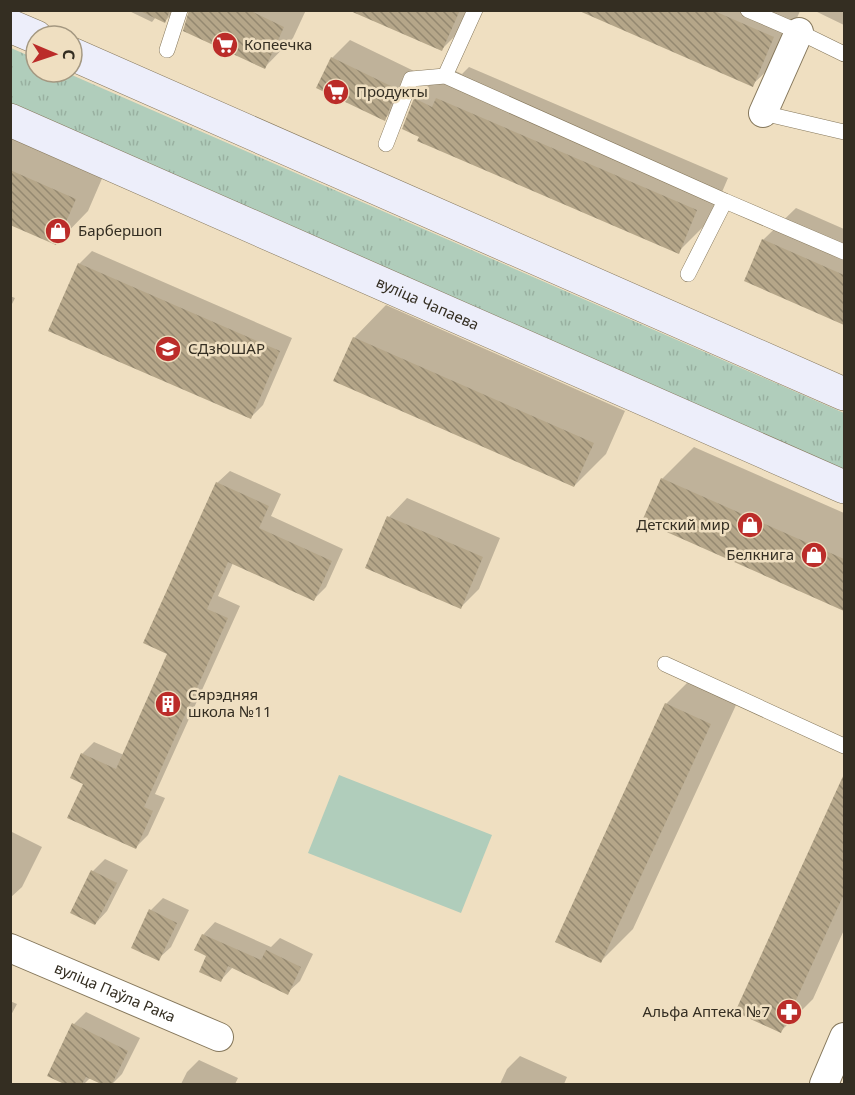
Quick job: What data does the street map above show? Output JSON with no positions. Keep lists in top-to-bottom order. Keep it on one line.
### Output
{"streets":{"main road":["вуліца Чапаева"],"street":["вуліца Паўла Рака"]},"places":{"supermarket":["Копеечка","Продукты"],"shop":["Барбершоп","Детский мир","Белкнига"],"school or university":["СДзЮШАР"],"building":["Сярэдняя школа №11"],"pharmacy":["Альфа Аптека №7"]},"north":"right"}
